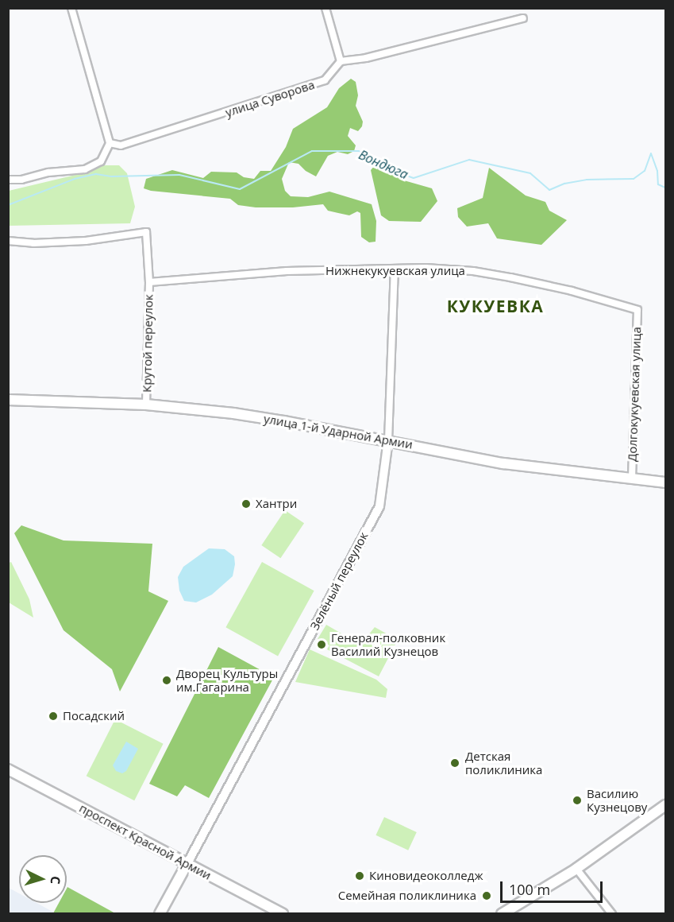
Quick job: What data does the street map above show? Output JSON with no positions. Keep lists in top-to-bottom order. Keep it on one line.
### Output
{"streets":{"main road":["улица 1-й Ударной Армии","проспект Красной Армии"],"street":["улица Суворова","Нижнекукуевская улица","Крутой переулок","Долгокукуевская улица","Зелёный переулок"]},"crossings":[["Нижнекукуевская улица","Крутой переулок"],["Нижнекукуевская улица","Долгокукуевская улица"],["Нижнекукуевская улица","Зелёный переулок"],["Крутой переулок","улица 1-й Ударной Армии"],["Долгокукуевская улица","улица 1-й Ударной Армии"],["улица 1-й Ударной Армии","Зелёный переулок"],["Зелёный переулок","проспект Красной Армии"]],"districts":["КУКУЕВКА"],"water":["Вондюга"],"places":["Хантри","Генерал-полковник Василий Кузнецов","Дворец Культуры им.Гагарина","Посадский","Детская поликлиника","Василию Кузнецову","Киновидеоколледж","Семейная поликлиника"],"scale_bar":"100 m","north":"right"}
